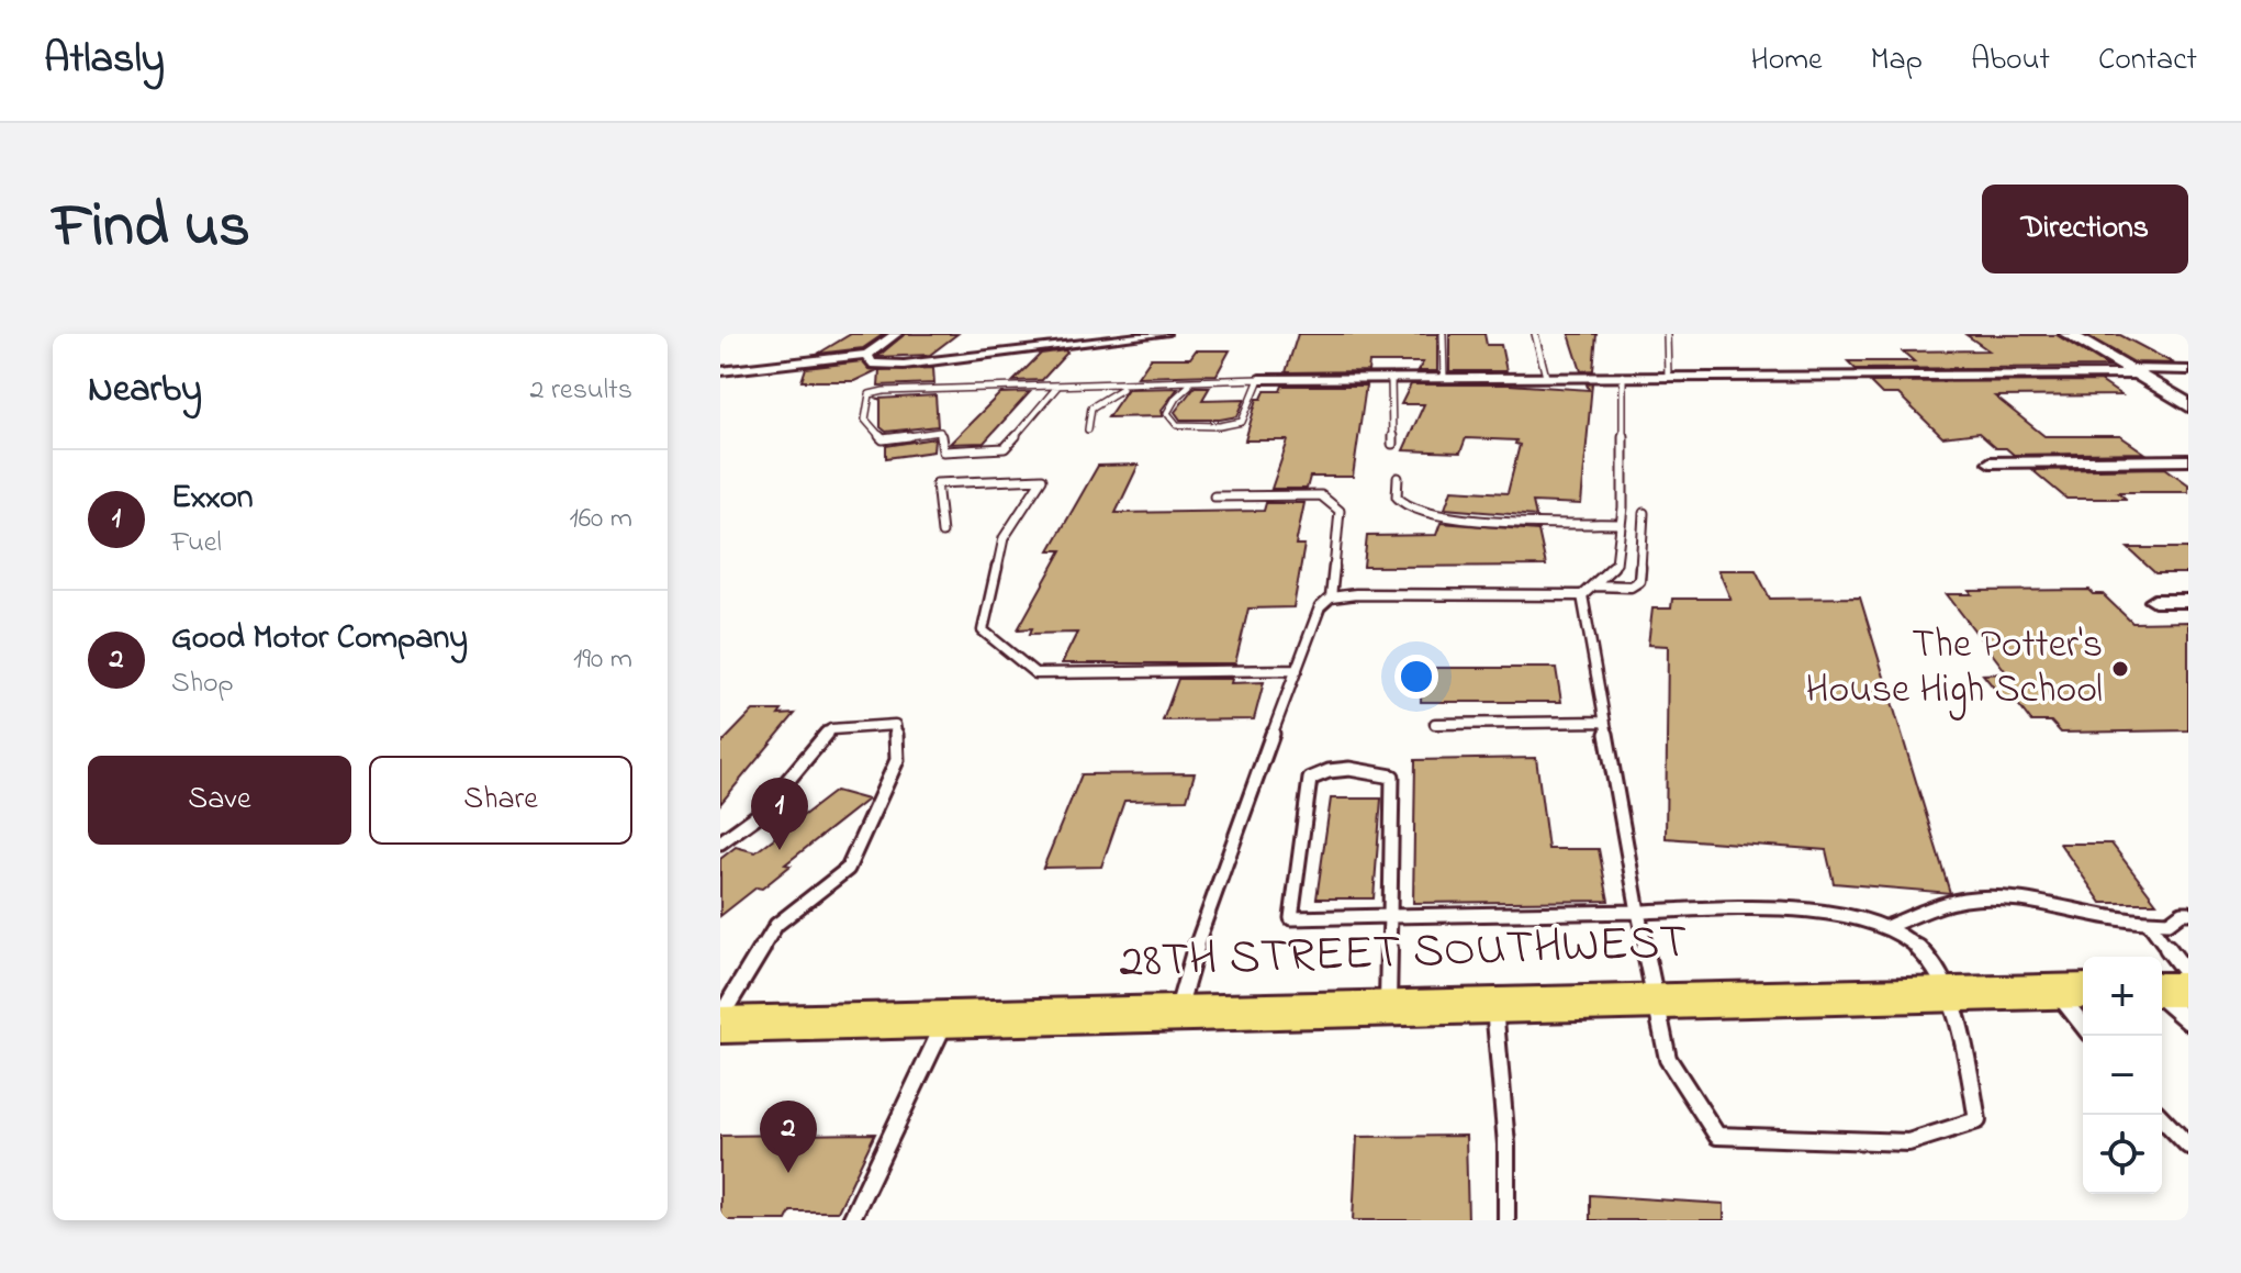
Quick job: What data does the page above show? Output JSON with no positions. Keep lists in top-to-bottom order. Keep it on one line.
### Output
{"streets":{"main road":["28TH STREET SOUTHWEST"]},"places":["The Potter's House High School"],"page":{"header":"Atlasly","nav":["Home","Map","About","Contact"],"title":"Find us","buttons":["Directions",["Save","Share"]],"heading":["Nearby","2 results"],"list":[{"mark":"1","name":"Exxon","note":"Fuel","value":"160 m"},{"mark":"2","name":"Good Motor Company","note":"Shop","value":"190 m"}],"pins":["1","2"],"map_buttons":["+","−"]}}
